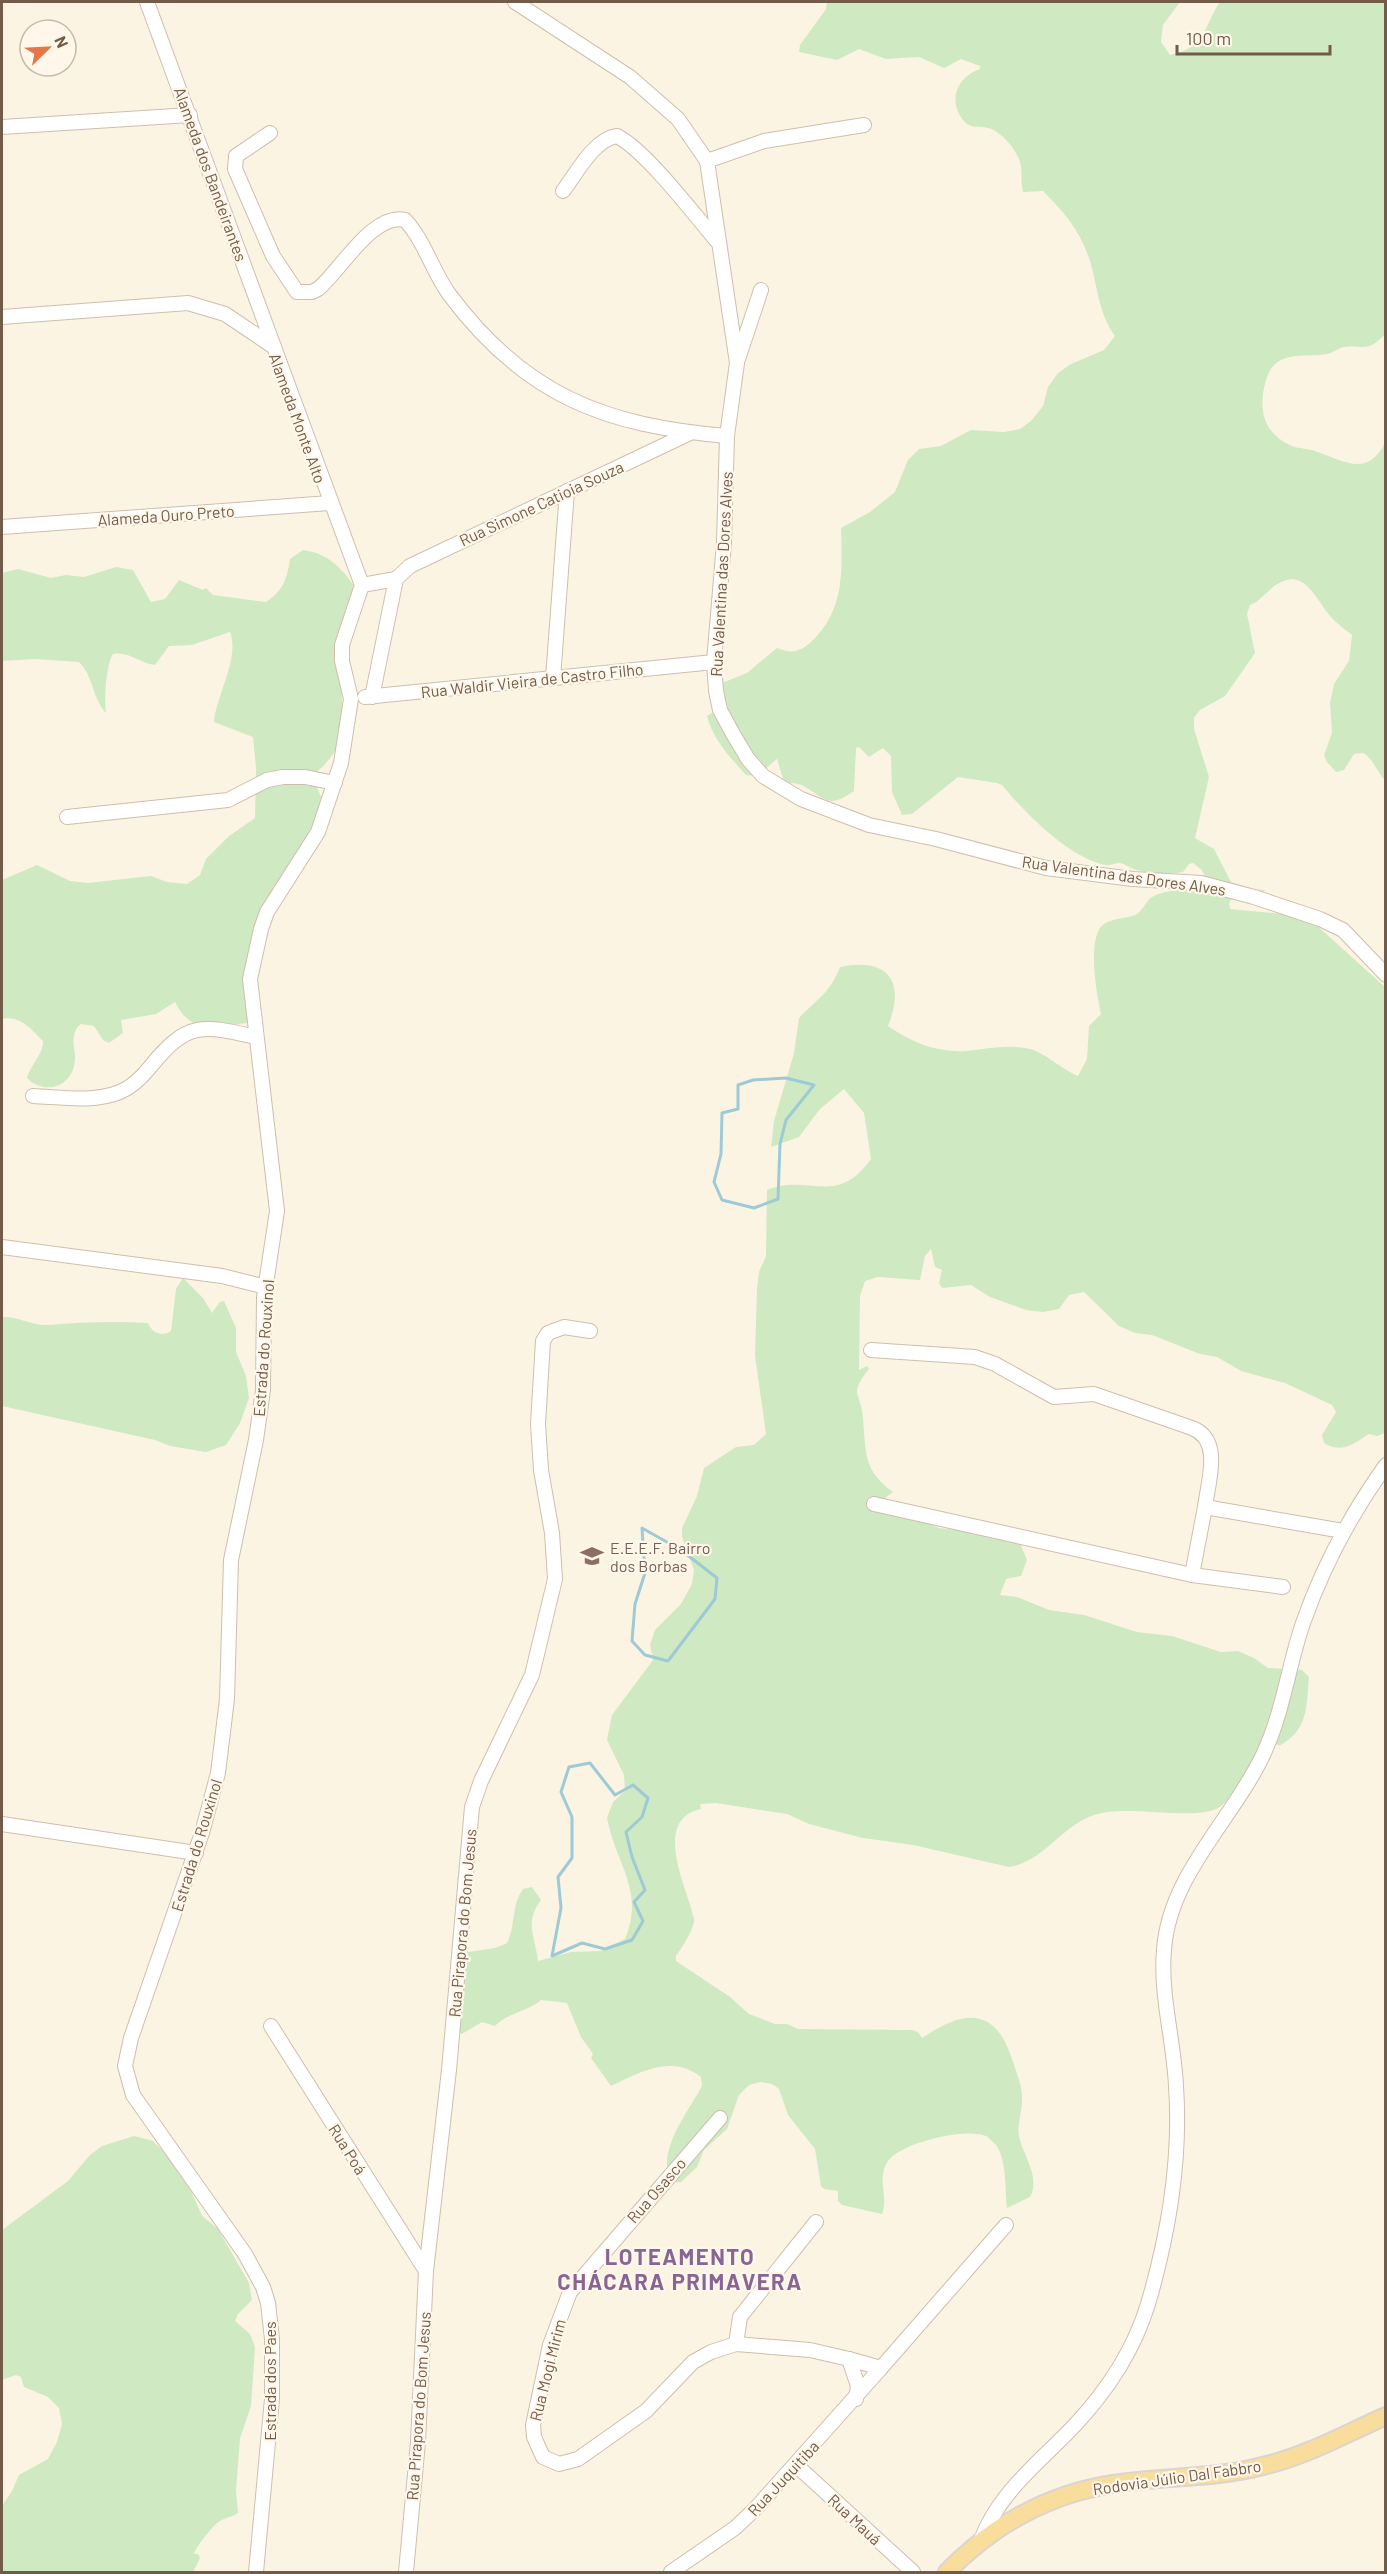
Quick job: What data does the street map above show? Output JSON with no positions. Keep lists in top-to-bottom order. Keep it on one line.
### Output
{"streets":{"main road":["Rodovia Júlio Dal Fabbro"],"street":["Alameda dos Bandeirantes","Alameda Monte Alto","Rua Simone Catioia Souza","Alameda Ouro Preto","Rua Valentina das Dores Alves","Rua Waldir Vieira de Castro Filho","Estrada do Rouxinol","Rua Pirapora do Bom Jesus","Rua Poá","Rua Osasco","Rua Mogi Mirim","Estrada dos Paes","Rua Juquitiba","Rua Mauá"]},"crossings":[["Alameda dos Bandeirantes","Alameda Monte Alto"],["Alameda Monte Alto","Rua Simone Catioia Souza"],["Alameda Monte Alto","Alameda Ouro Preto"],["Alameda Monte Alto","Estrada do Rouxinol"],["Rua Simone Catioia Souza","Estrada do Rouxinol"],["Rua Valentina das Dores Alves","Rua Waldir Vieira de Castro Filho"],["Rua Waldir Vieira de Castro Filho","Estrada do Rouxinol"],["Estrada do Rouxinol","Estrada dos Paes"],["Rua Pirapora do Bom Jesus","Rua Poá"],["Rua Osasco","Rua Mogi Mirim"],["Rua Mogi Mirim","Rua Juquitiba"],["Rua Juquitiba","Rua Mauá"]],"districts":["LOTEAMENTO CHÁCARA PRIMAVERA"],"places":{"school or university":["E.E.E.F. Bairro dos Borbas"]},"scale_bar":"100 m","north":"top right"}
